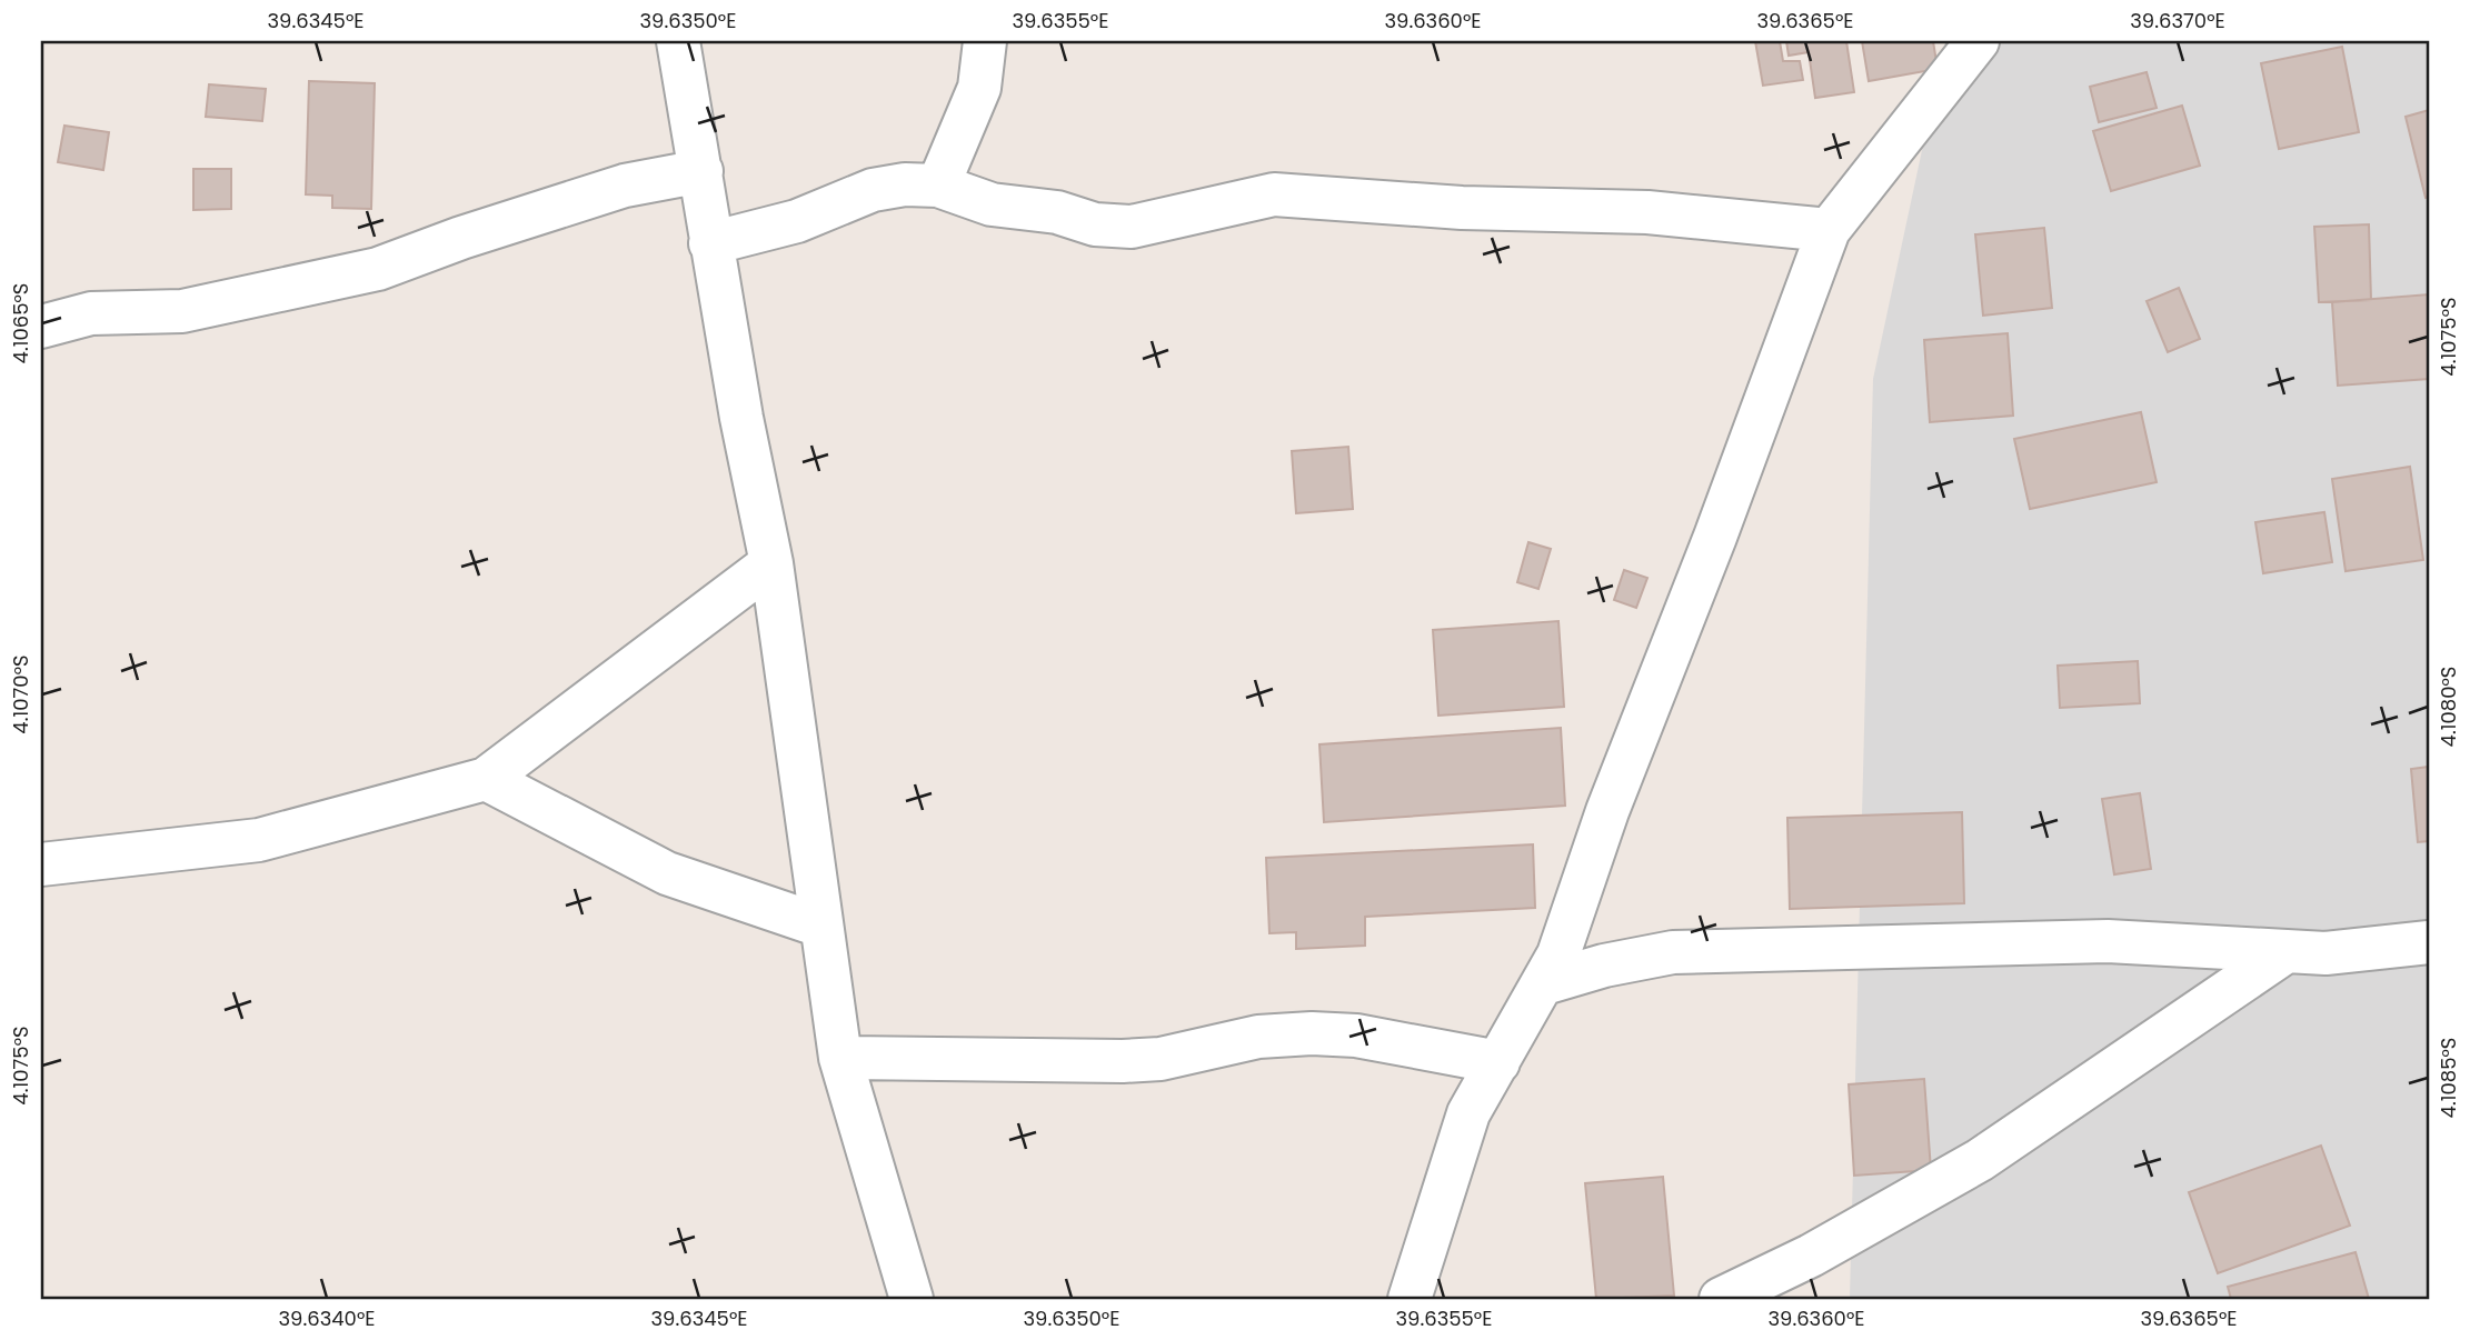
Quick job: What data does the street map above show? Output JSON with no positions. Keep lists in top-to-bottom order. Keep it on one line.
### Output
{"coordinates":["39.6345°E","39.6350°E","39.6355°E","39.6360°E","39.6365°E","39.6370°E","4.1065°S","4.1075°S","4.1070°S","4.1080°S","4.1085°S","39.6340°E"]}
